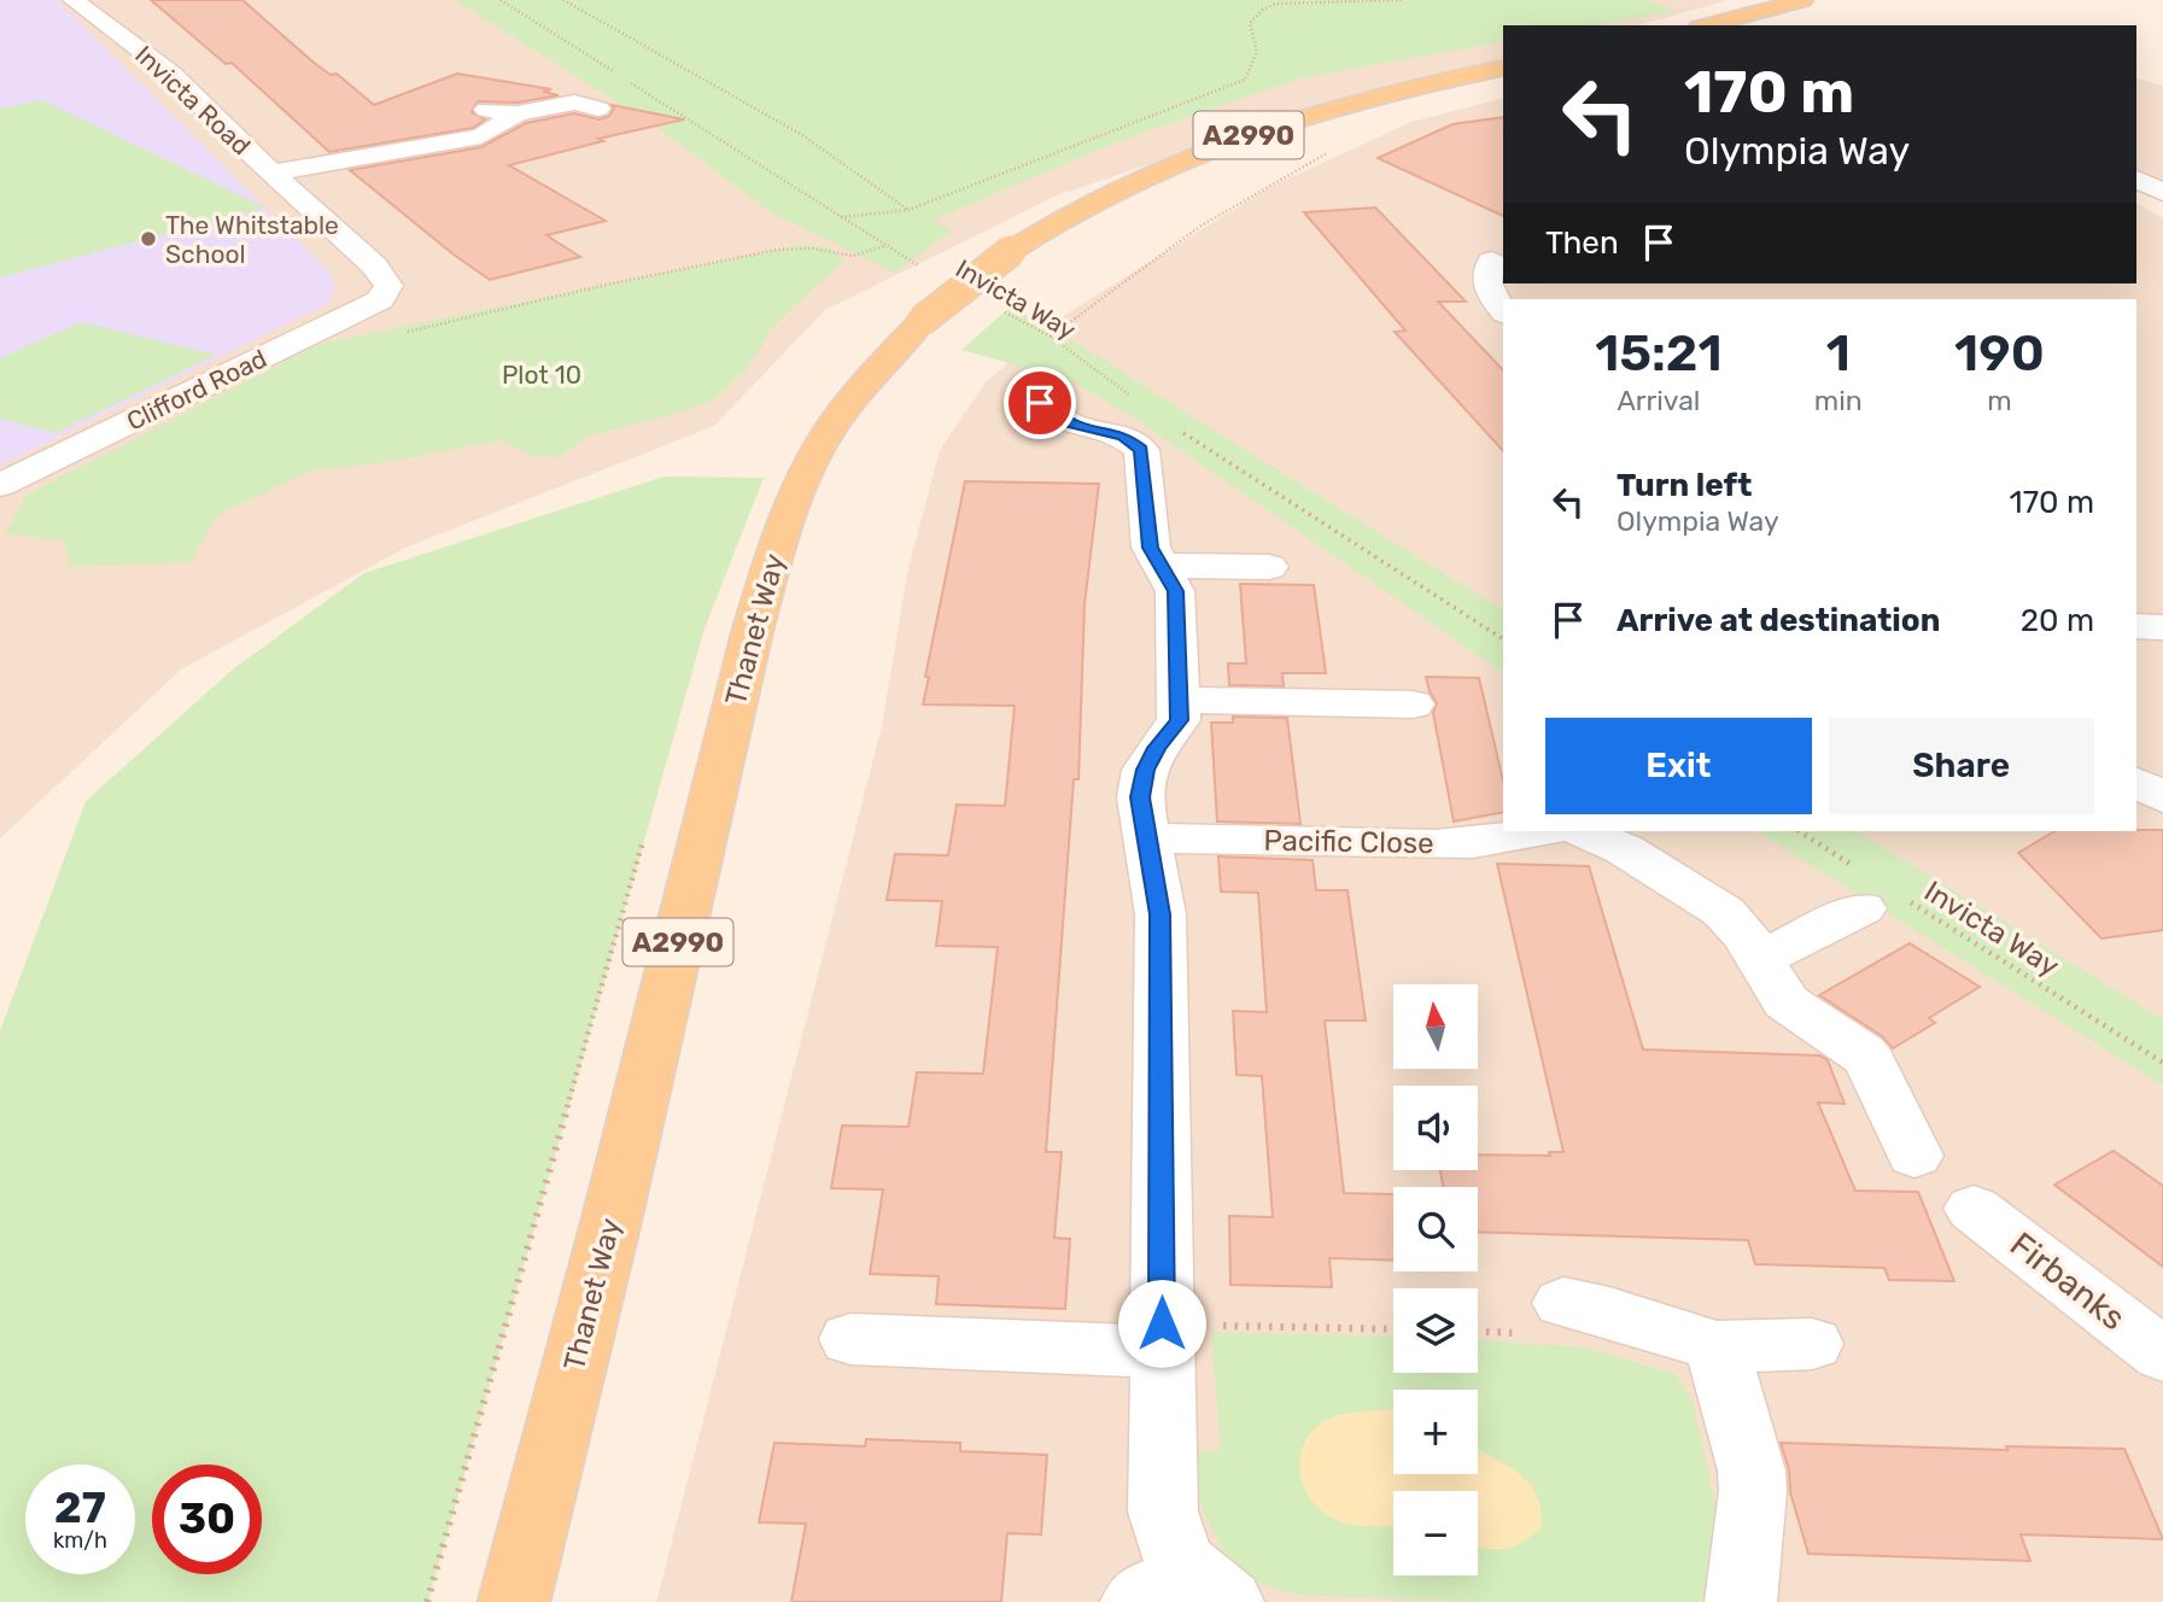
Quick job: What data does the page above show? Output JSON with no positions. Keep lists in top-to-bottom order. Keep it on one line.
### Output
{"streets":{"main road":["A2990","Thanet Way"],"street":["Invicta Road","Clifford Road","Pacific Close","Firbanks"],"path":["Invicta Way"]},"crossings":[["Invicta Road","Clifford Road"]],"parks":["Plot 10"],"places":["The Whitstable School"],"north":"top","page":{"turn":["170 m","Olympia Way"],"then":"Then","eta":["15:21","Arrival","1","min","190","m"],"list":[{"name":"Turn left","note":"Olympia Way","value":"170 m"},{"name":"Arrive at destination","value":"20 m"}],"buttons":["Exit","Share"],"map_buttons":["+","−"],"speed":"27 km/h","limit":"30"}}
